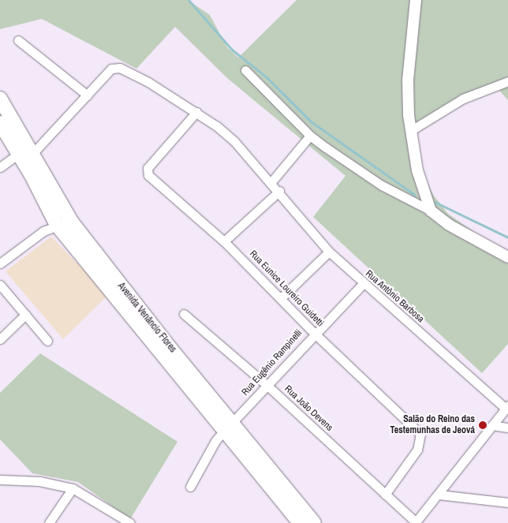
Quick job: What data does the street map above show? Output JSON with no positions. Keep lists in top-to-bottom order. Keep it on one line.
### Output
{"streets":{"main road":["Avenida Venâncio Flores"],"street":["Rua Eunice Loureiro Guidetti","Rua Antônio Barbosa","Rua Eugênio Rampinelli","Rua João Devens"]},"crossings":[["Rua Eunice Loureiro Guidetti","Rua Antônio Barbosa"],["Rua Eunice Loureiro Guidetti","Rua Eugênio Rampinelli"],["Rua Eunice Loureiro Guidetti","Rua João Devens"],["Rua Antônio Barbosa","Rua Eugênio Rampinelli"],["Avenida Venâncio Flores","Rua Eugênio Rampinelli"],["Rua Eugênio Rampinelli","Rua João Devens"]],"places":["Salão do Reino das Testemunhas de Jeová"]}
